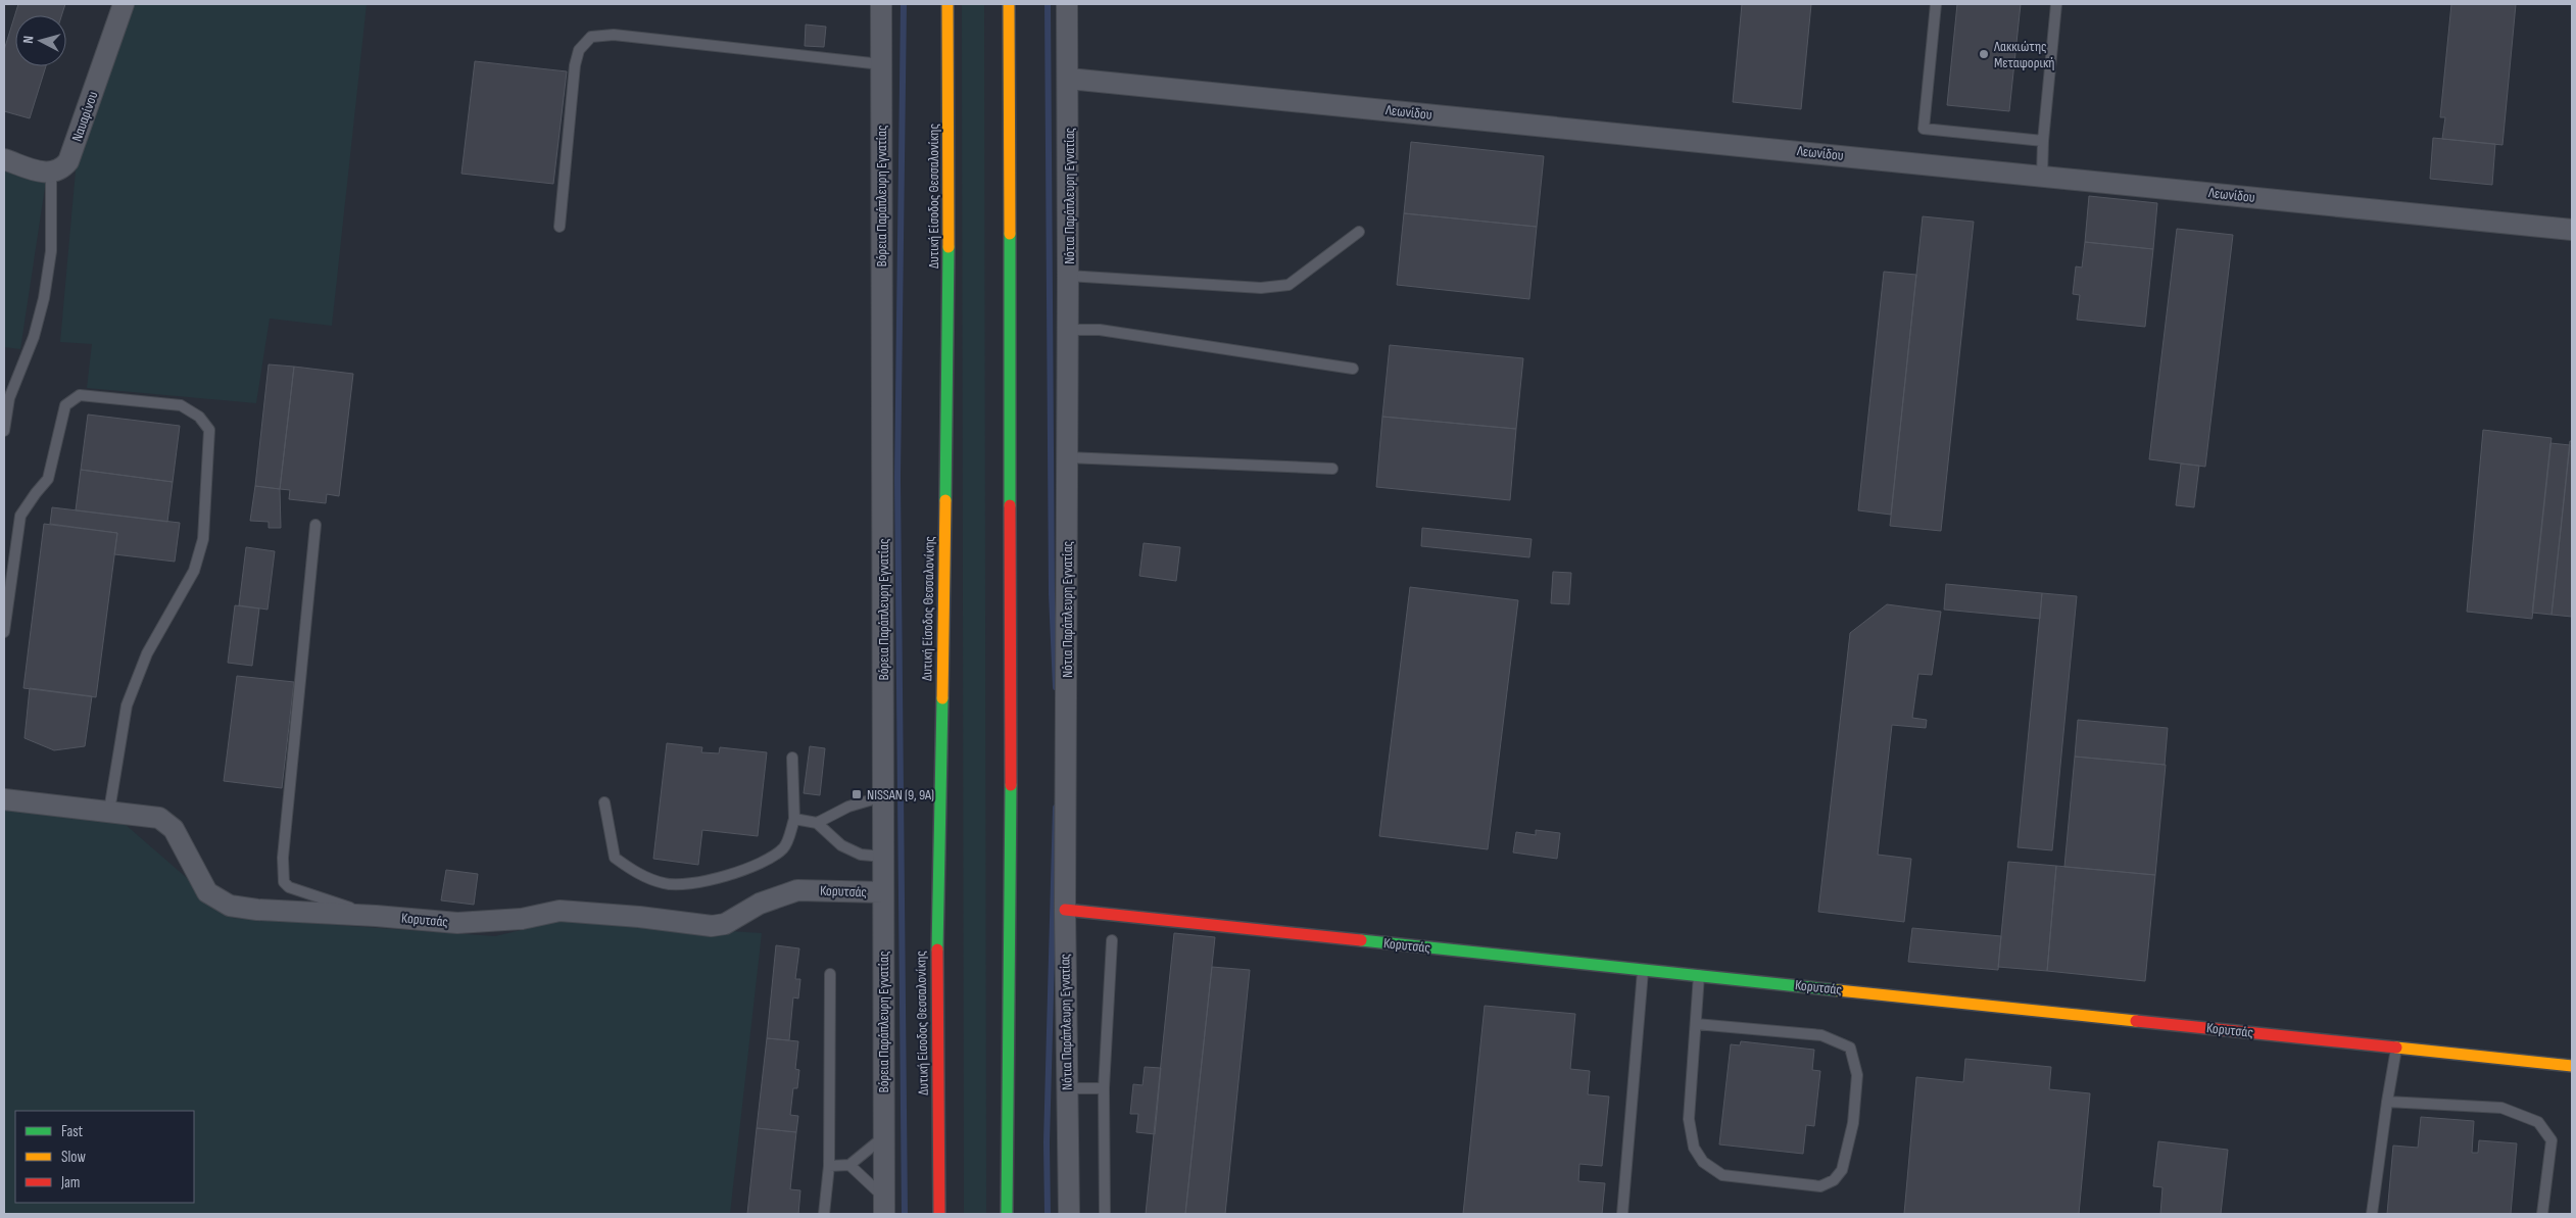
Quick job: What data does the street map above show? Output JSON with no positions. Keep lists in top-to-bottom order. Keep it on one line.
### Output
{"streets":{"main road":["Δυτική Είσοδος Θεσσαλονίκης","Κορυτσάς"],"street":["Λεωνίδου","Ναυαρίνου","Βόρεια Παράπλευρη Εγνατίας","Νότια Παράπλευρη Εγνατίας"]},"crossings":[["Λεωνίδου","Νότια Παράπλευρη Εγνατίας"],["Βόρεια Παράπλευρη Εγνατίας","Κορυτσάς"],["Νότια Παράπλευρη Εγνατίας","Κορυτσάς"]],"places":{"other":["Λακκιώτης Μεταφορική"],"transit":["NISSAN (9, 9Α)"]},"legend":["Fast","Slow","Jam"],"north":"left"}
